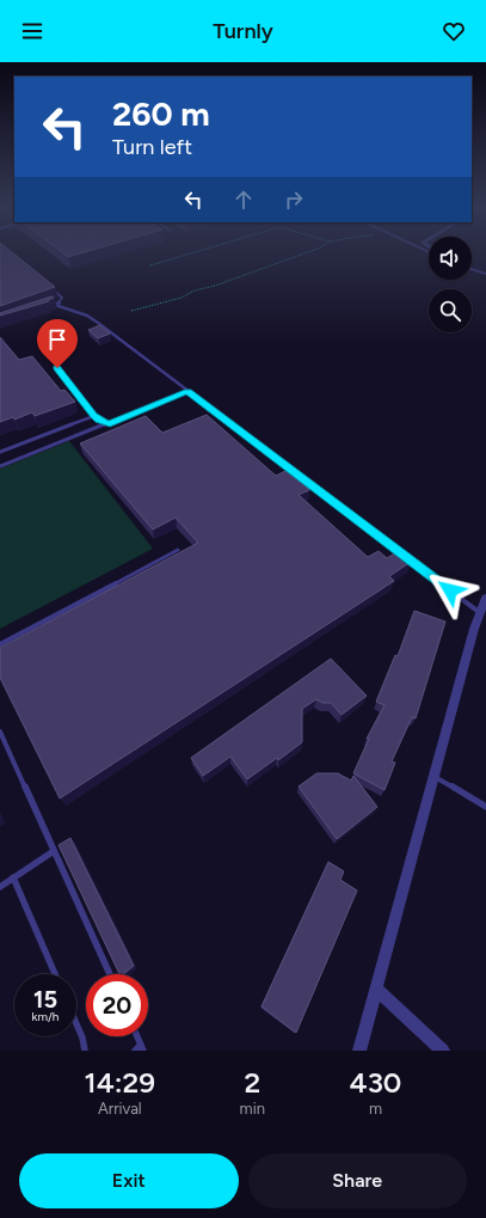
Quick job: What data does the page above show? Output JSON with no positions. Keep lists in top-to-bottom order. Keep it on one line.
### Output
{"page":{"header":"Turnly","turn":["260 m","Turn left"],"speed":"15 km/h","limit":"20","eta":["14:29","Arrival","2","min","430","m"],"buttons":["Exit","Share"]}}
